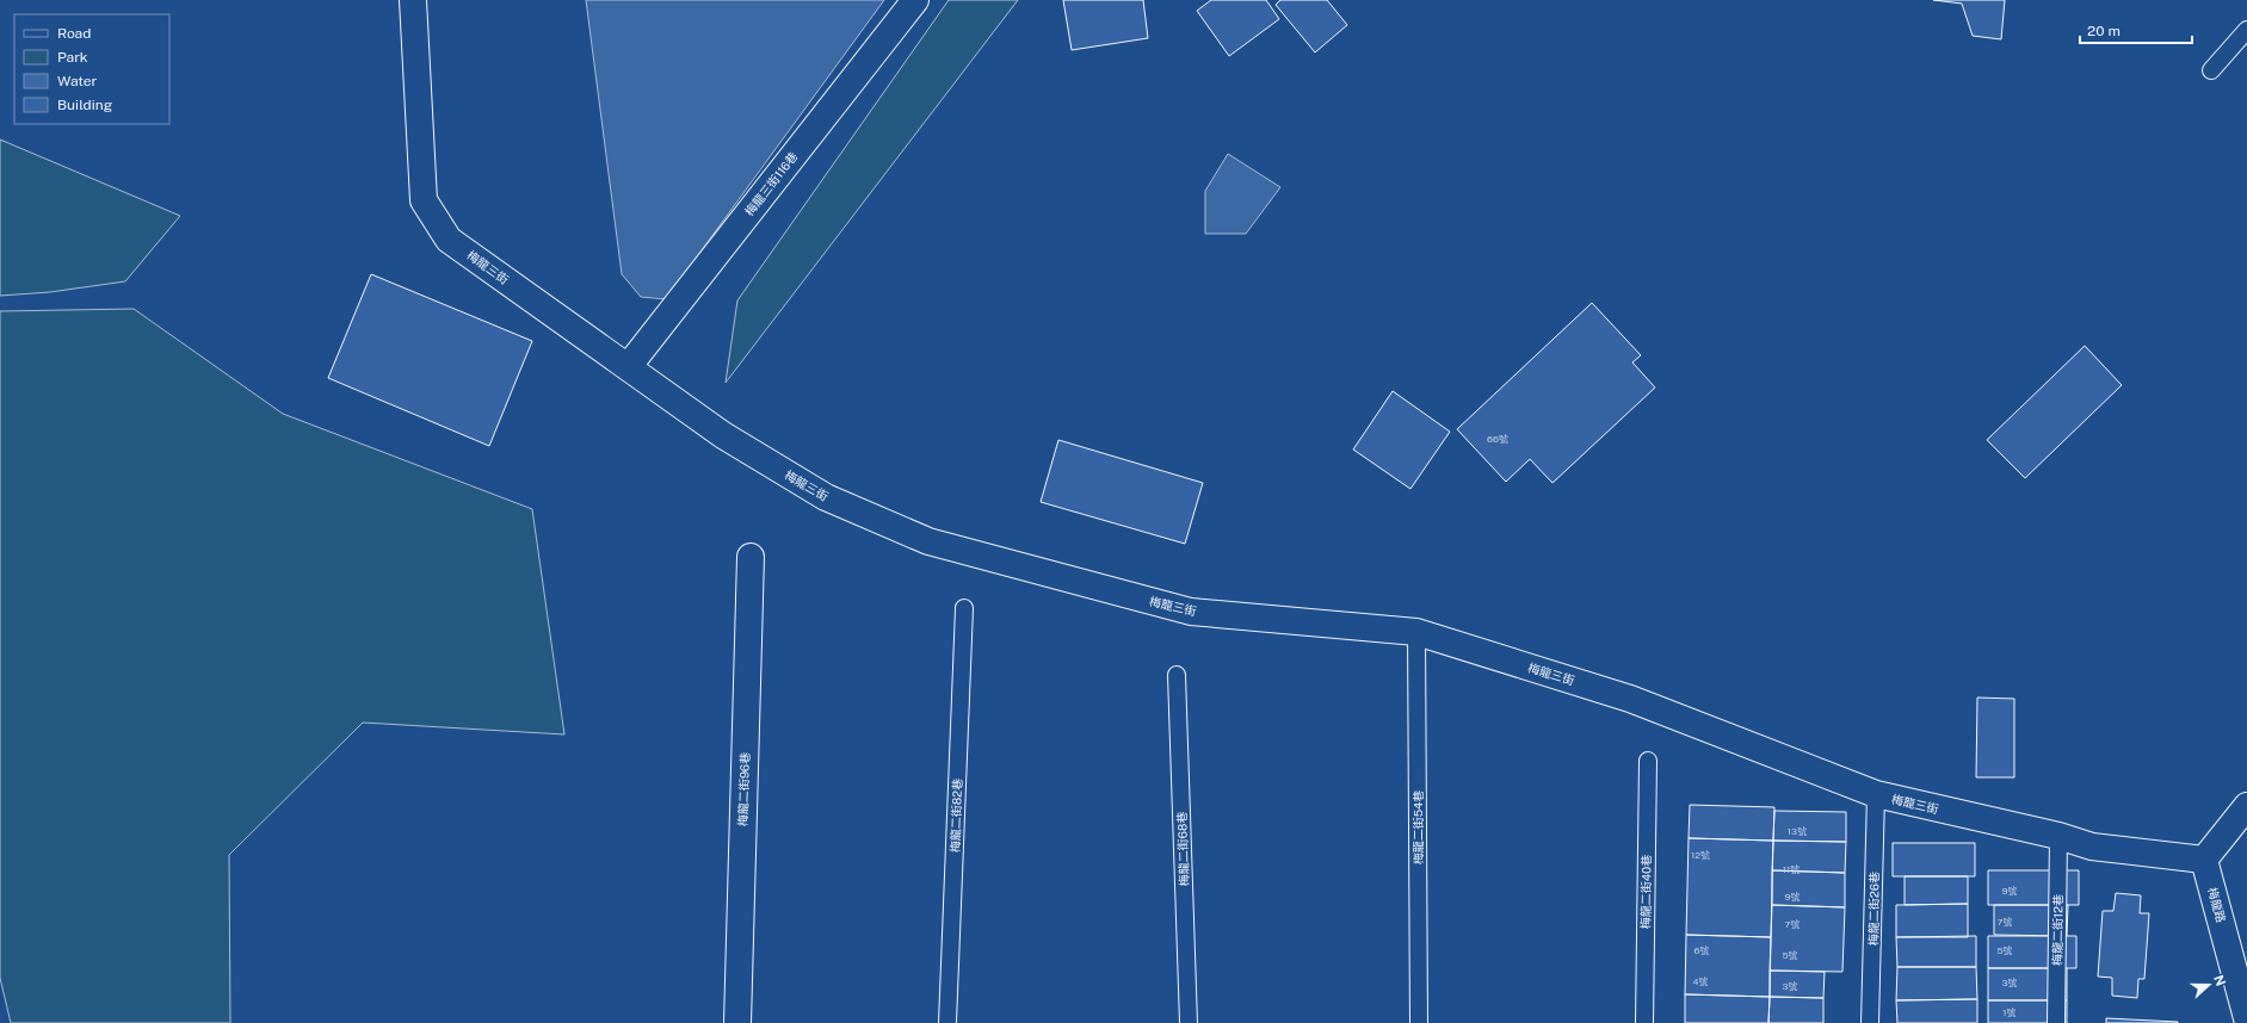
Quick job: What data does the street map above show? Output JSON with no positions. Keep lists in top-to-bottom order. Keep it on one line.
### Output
{"streets":{"street":["梅龍三街116巷","梅龍三街","梅龍二街96巷","梅龍路"],"lane":["梅龍二街82巷","梅龍二街54巷","梅龍二街68巷","梅龍二街40巷","梅龍二街26巷","梅龍二街12巷"]},"crossings":[["梅龍三街116巷","梅龍三街"],["梅龍三街","梅龍二街54巷"],["梅龍三街","梅龍路"],["梅龍三街","梅龍二街26巷"],["梅龍三街","梅龍二街12巷"]],"house_numbers":["66號","13號","12號","11號","9號","9號","7號","7號","6號","5號","5號","4號","3號","3號","1號"],"legend":["Road","Park","Water","Building"],"scale_bar":"20 m","north":"right"}
